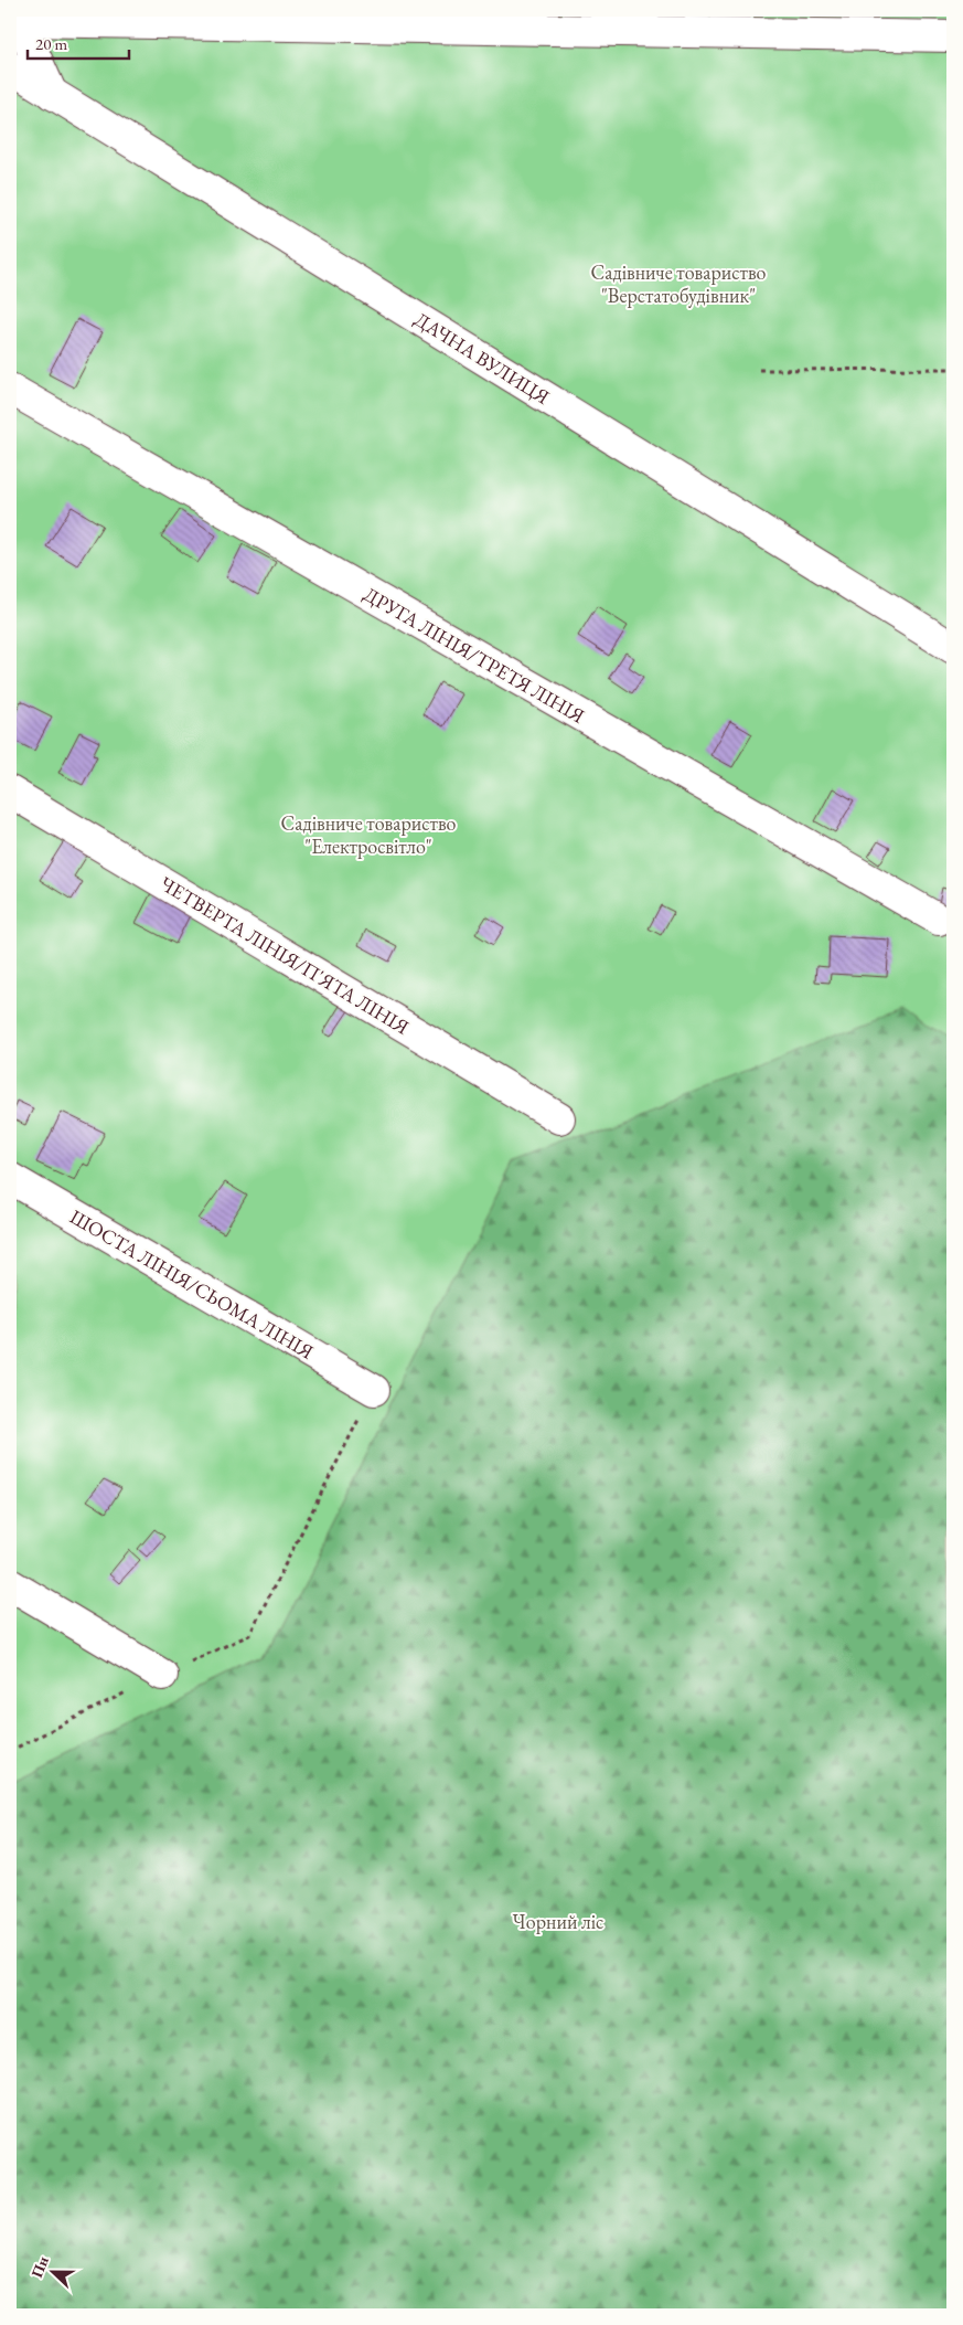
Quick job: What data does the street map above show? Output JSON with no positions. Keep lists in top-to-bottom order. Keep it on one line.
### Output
{"streets":{"street":["ДАЧНА ВУЛИЦЯ","ДРУГА ЛІНІЯ/ТРЕТЯ ЛІНІЯ","ЧЕТВЕРТА ЛІНІЯ/П'ЯТА ЛІНІЯ","ШОСТА ЛІНІЯ/СЬОМА ЛІНІЯ"]},"parks":["Садівниче товариство \"Верстатобудівник\"","Садівниче товариство \"Електросвітло\"","Чорний ліс"],"scale_bar":"20 m","north":"left"}
